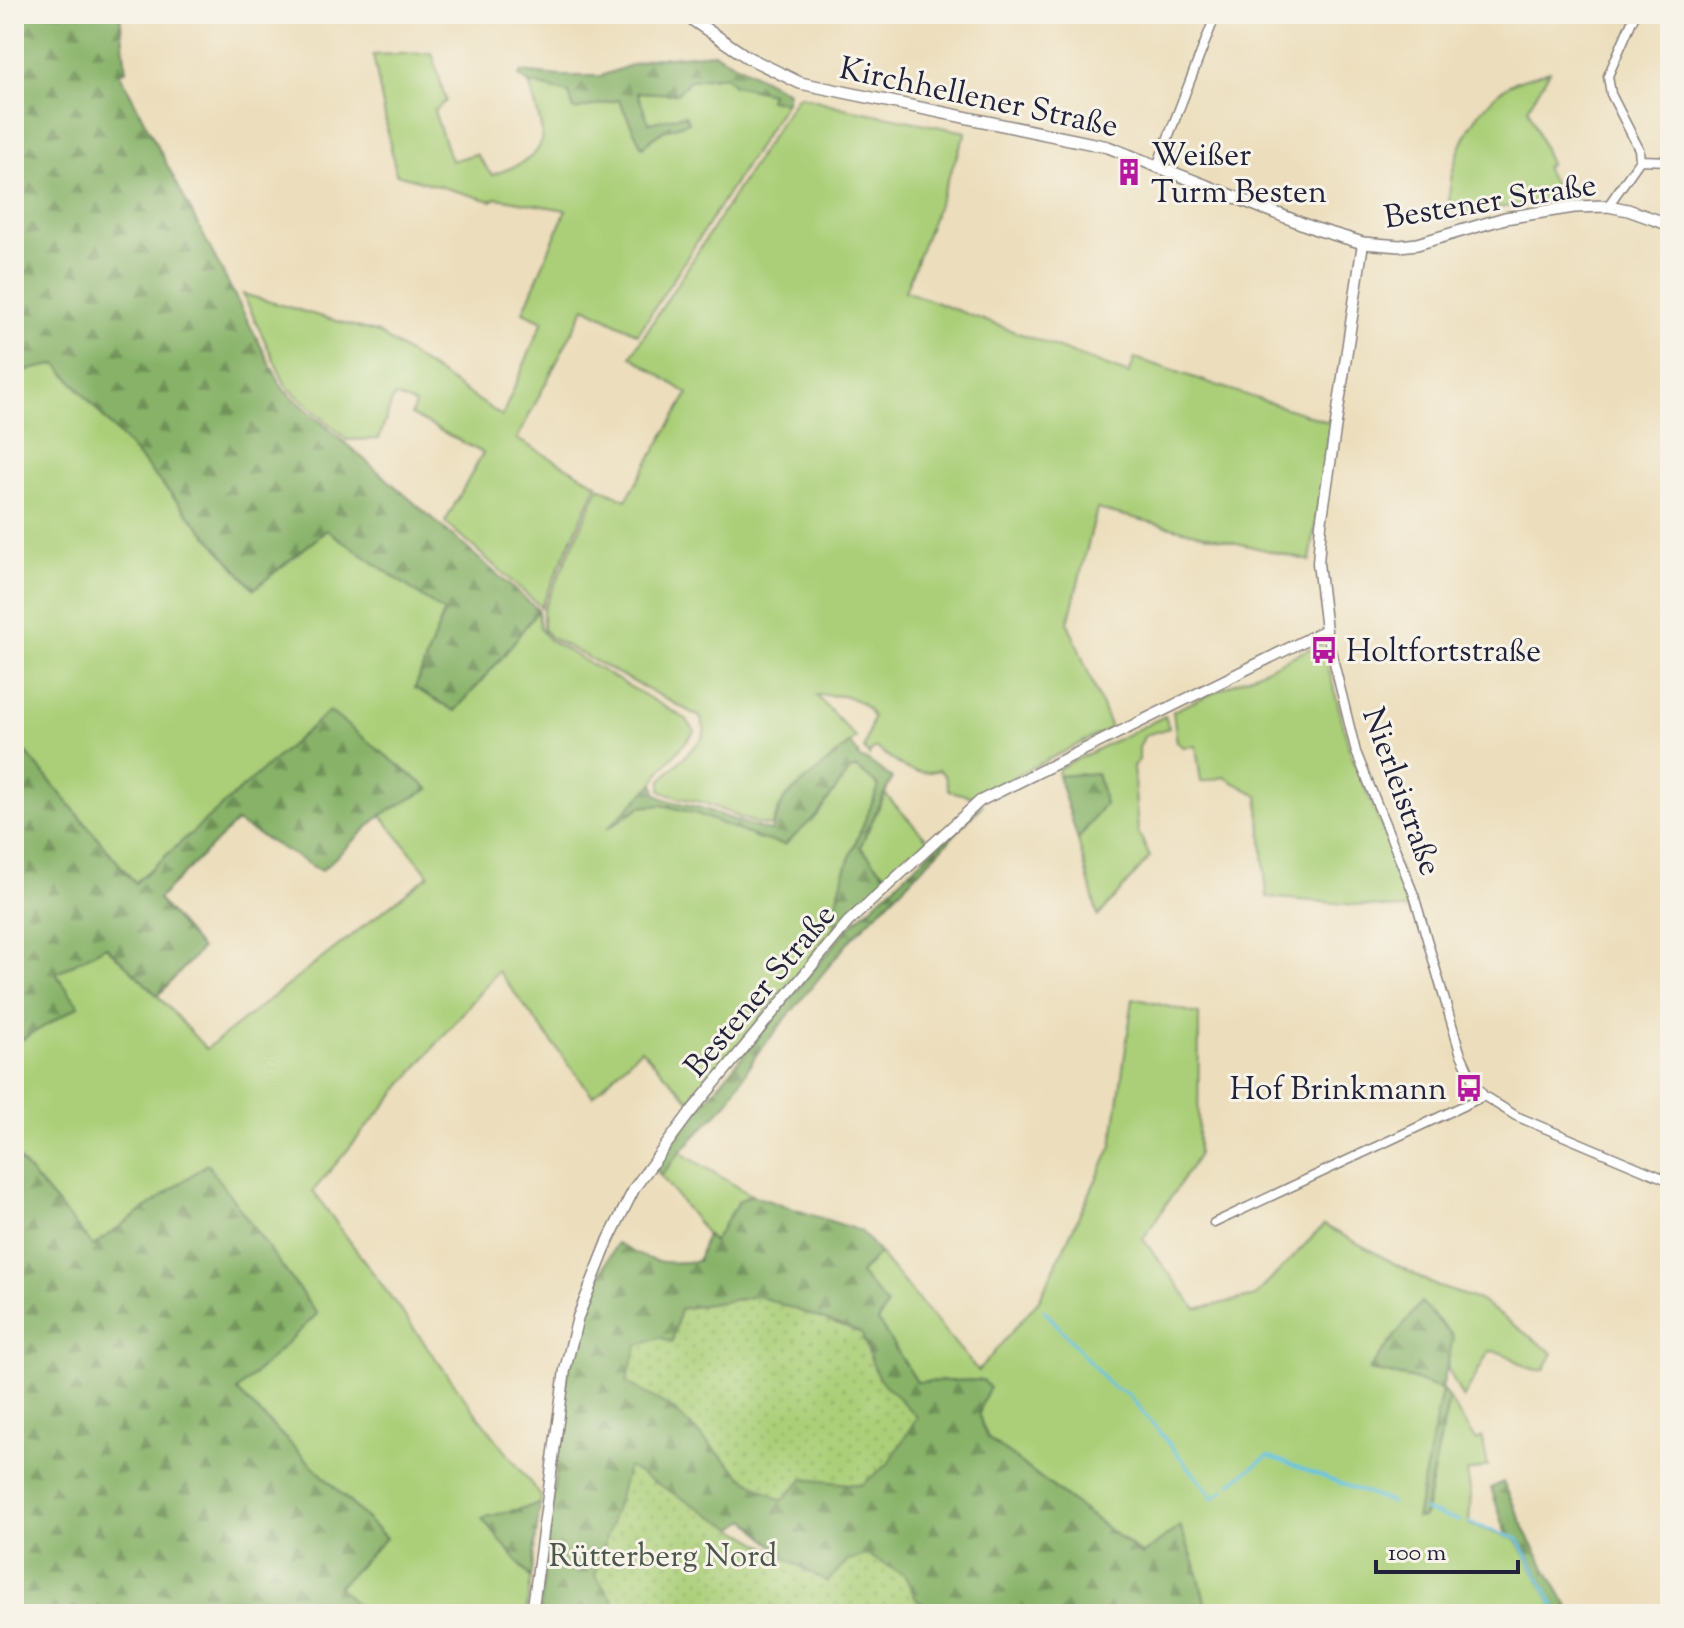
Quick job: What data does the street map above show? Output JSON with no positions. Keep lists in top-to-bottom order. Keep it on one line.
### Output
{"streets":{"main road":["Kirchhellener Straße","Bestener Straße"],"street":["Nierleistraße"]},"crossings":[["Kirchhellener Straße","Bestener Straße"],["Kirchhellener Straße","Nierleistraße"],["Bestener Straße","Nierleistraße"]],"parks":["Rütterberg Nord"],"places":{"building":["Weißer Turm Besten"],"bus stop":["Holtfortstraße","Hof Brinkmann"]},"scale_bar":"100 m"}
